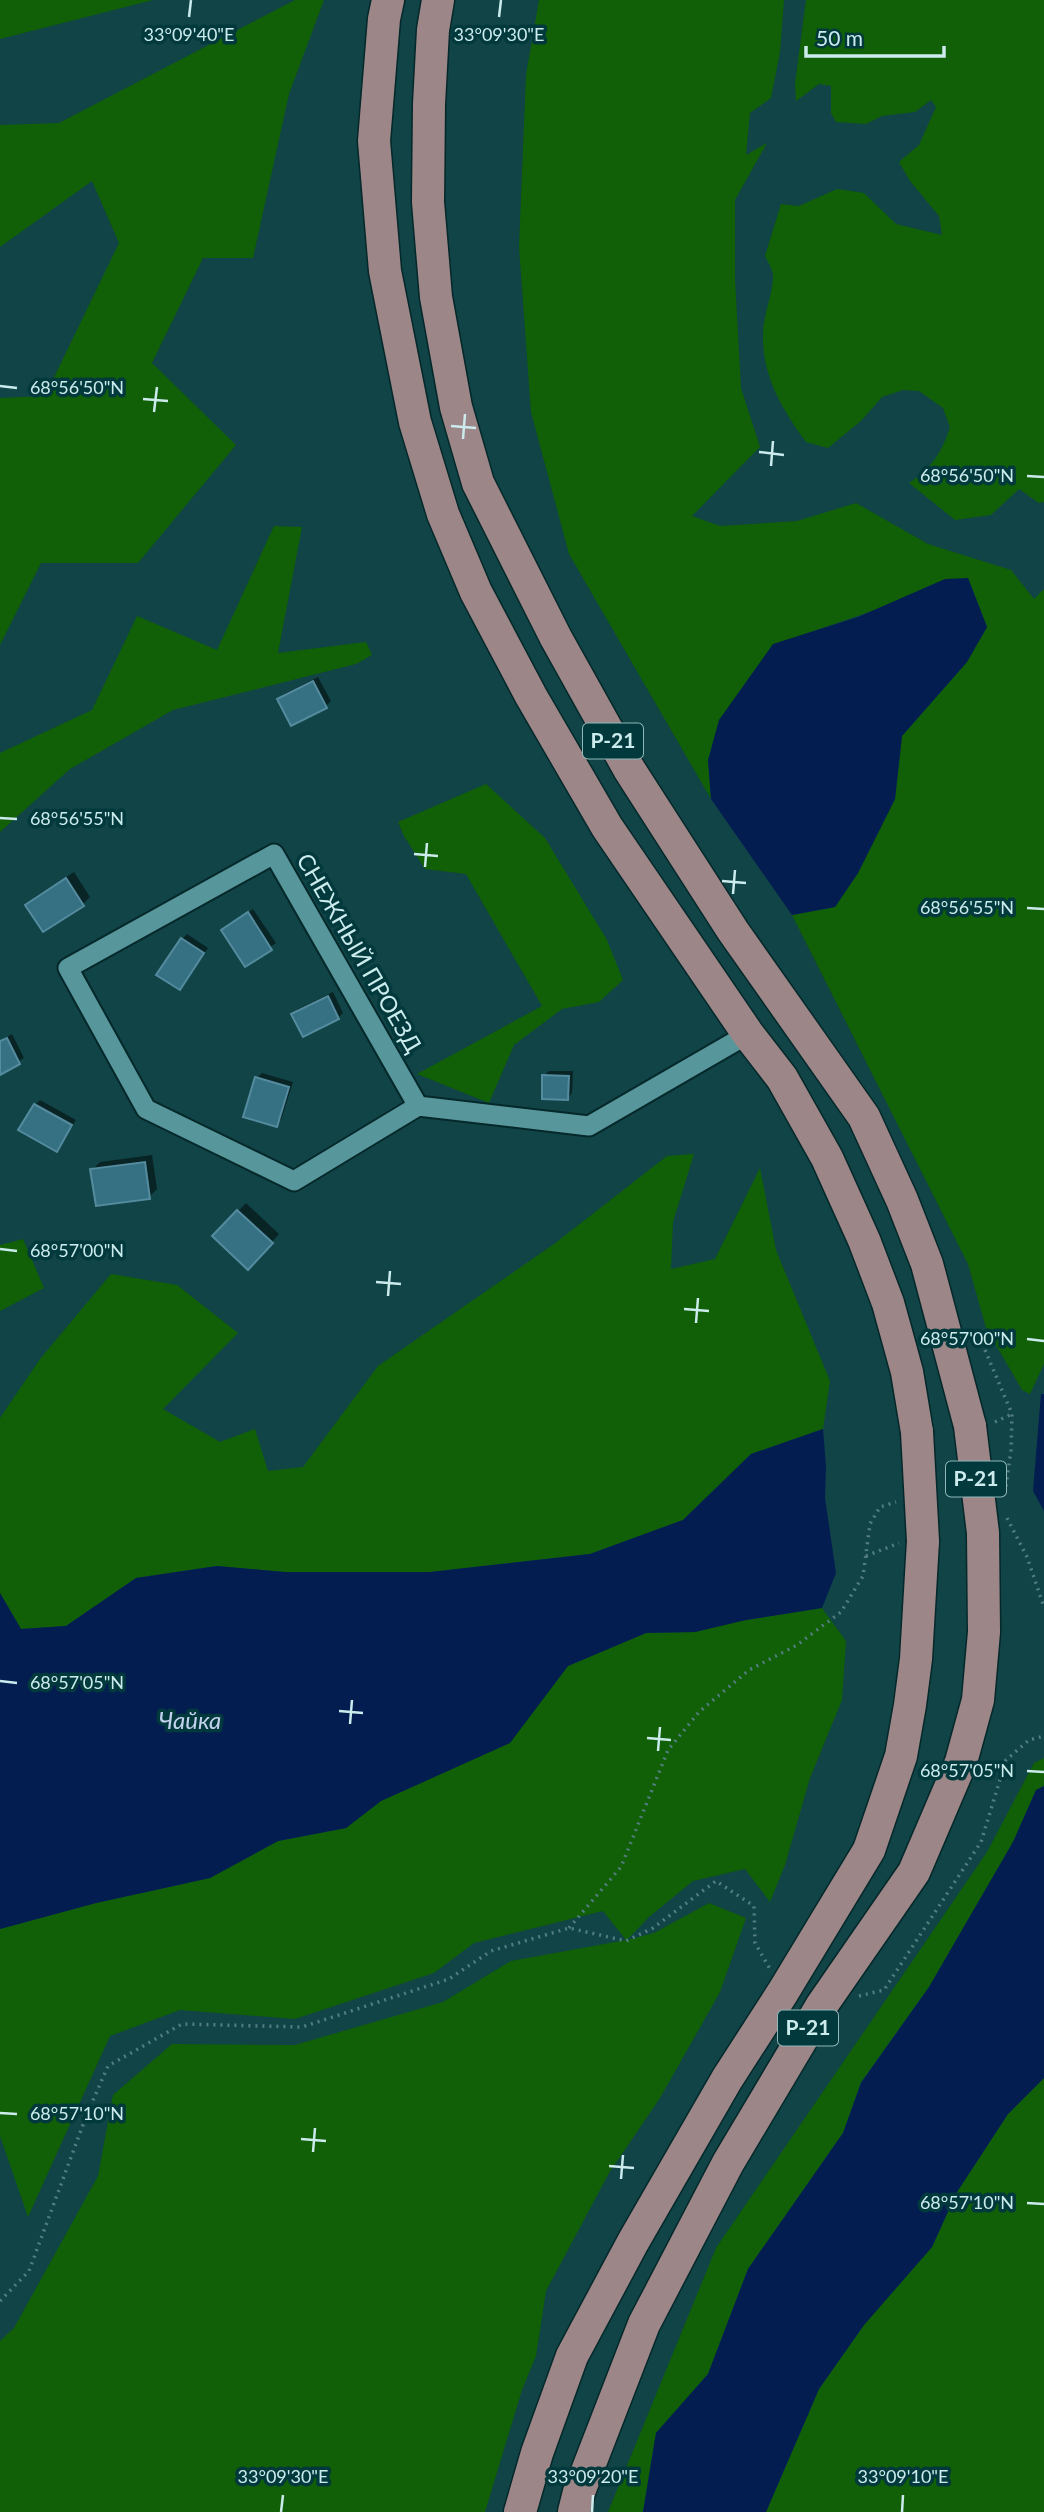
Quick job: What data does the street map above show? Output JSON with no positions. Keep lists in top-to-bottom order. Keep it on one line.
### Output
{"streets":{"main road":["Р-21"],"street":["СНЕЖНЫЙ ПРОЕЗД"]},"water":["Чайка"],"scale_bar":"50 m","coordinates":["33°09'40\"E","33°09'30\"E","68°56'50\"N","68°56'55\"N","68°57'00\"N","68°57'05\"N","68°57'10\"N","33°09'20\"E","33°09'10\"E"]}
